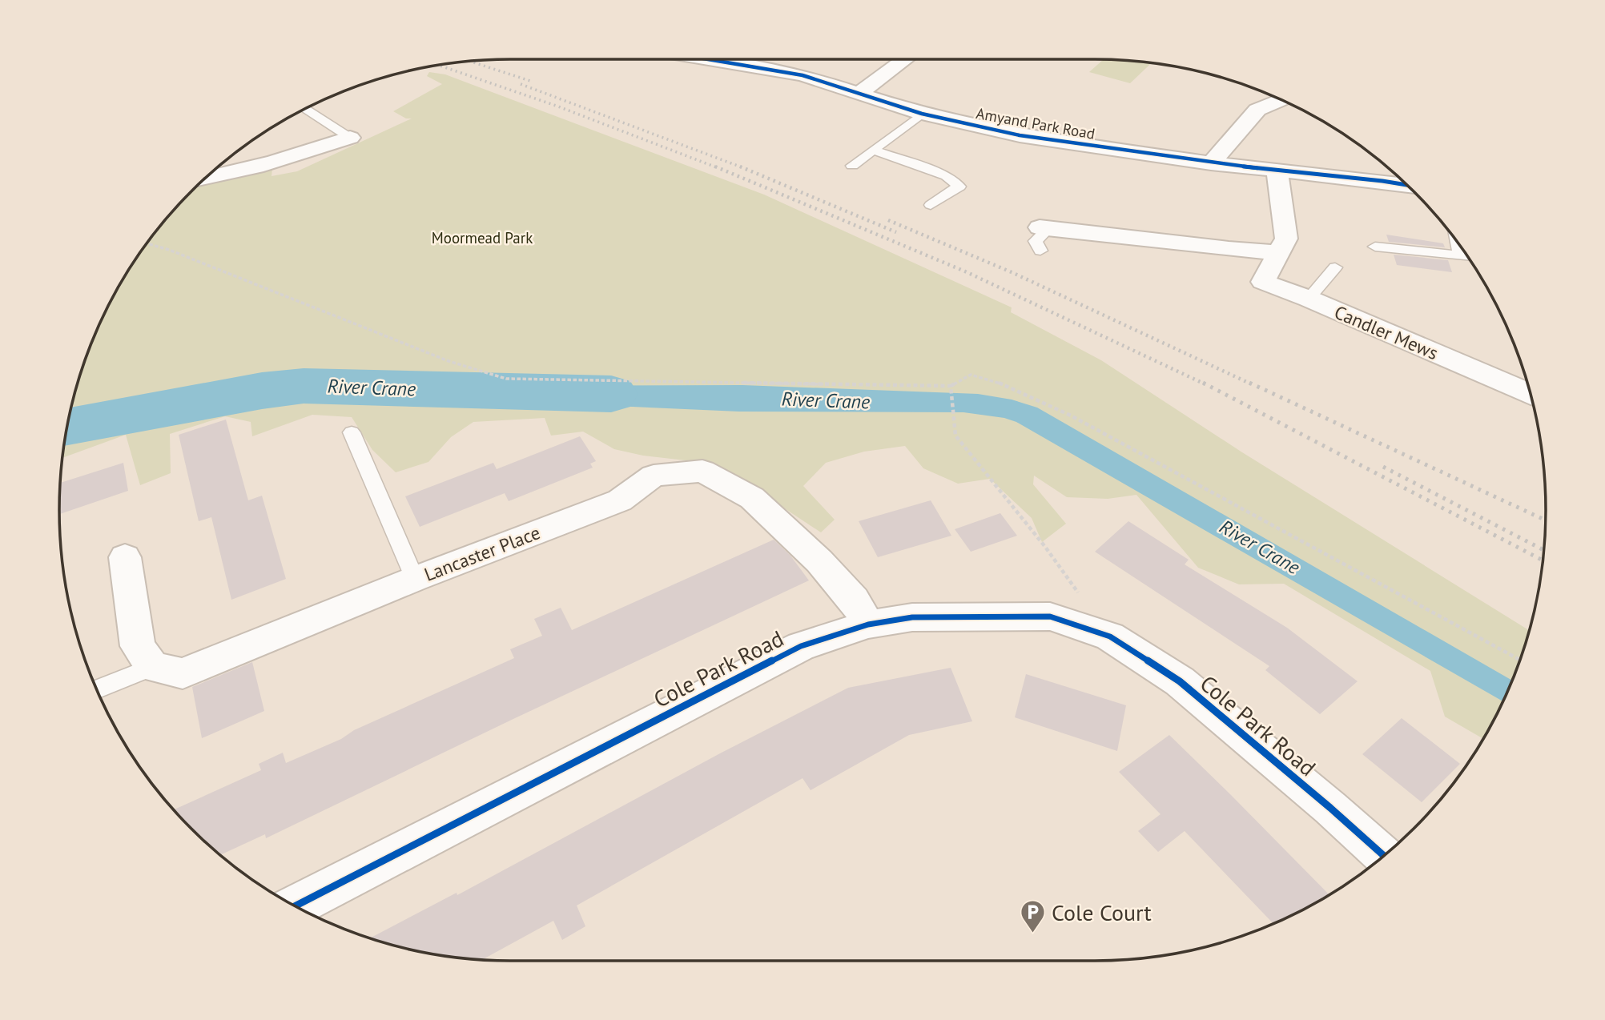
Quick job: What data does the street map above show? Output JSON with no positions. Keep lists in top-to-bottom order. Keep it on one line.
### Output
{"streets":{"street":["Amyand Park Road","Candler Mews","Lancaster Place","Cole Park Road"]},"crossings":[["Amyand Park Road","Candler Mews"],["Lancaster Place","Cole Park Road"]],"water":["River Crane"],"parks":["Moormead Park"],"places":{"parking":["Cole Court"]}}
